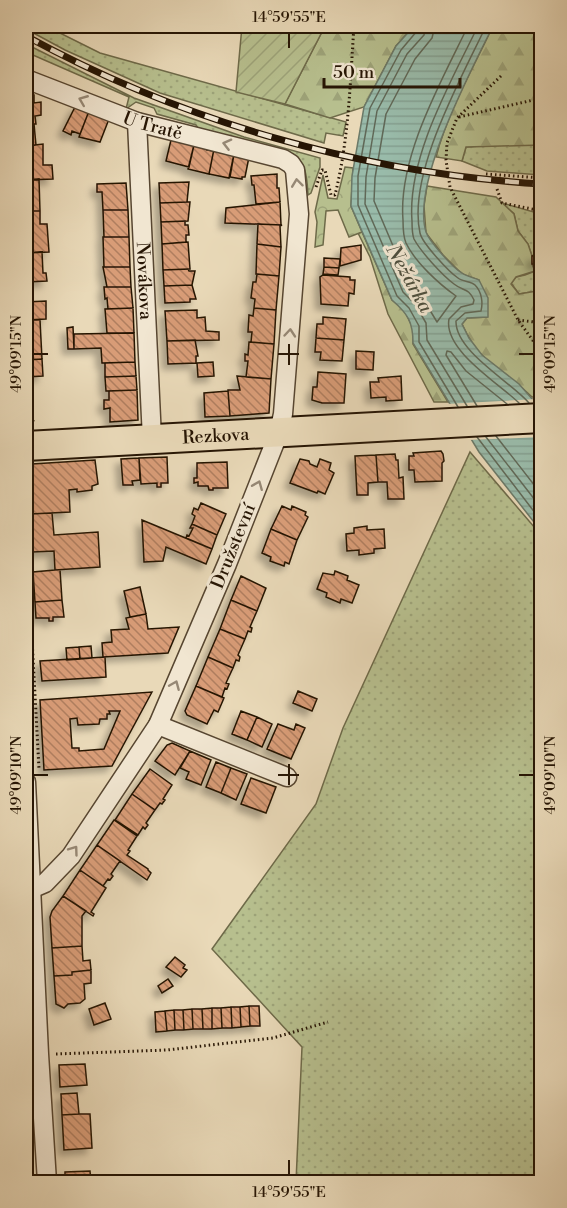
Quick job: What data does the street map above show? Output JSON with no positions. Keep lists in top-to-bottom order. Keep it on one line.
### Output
{"streets":{"main road":["Rezkova"],"street":["U Tratě","Novákova","Družstevní"]},"crossings":[["U Tratě","Novákova"],["U Tratě","Družstevní"],["Novákova","Rezkova"],["Rezkova","Družstevní"]],"one_way":["U Tratě","Družstevní"],"water":["Nežárka"],"scale_bar":"50 m","coordinates":["14°59'55\"E","49°09'15\"N","49°09'10\"N"]}
